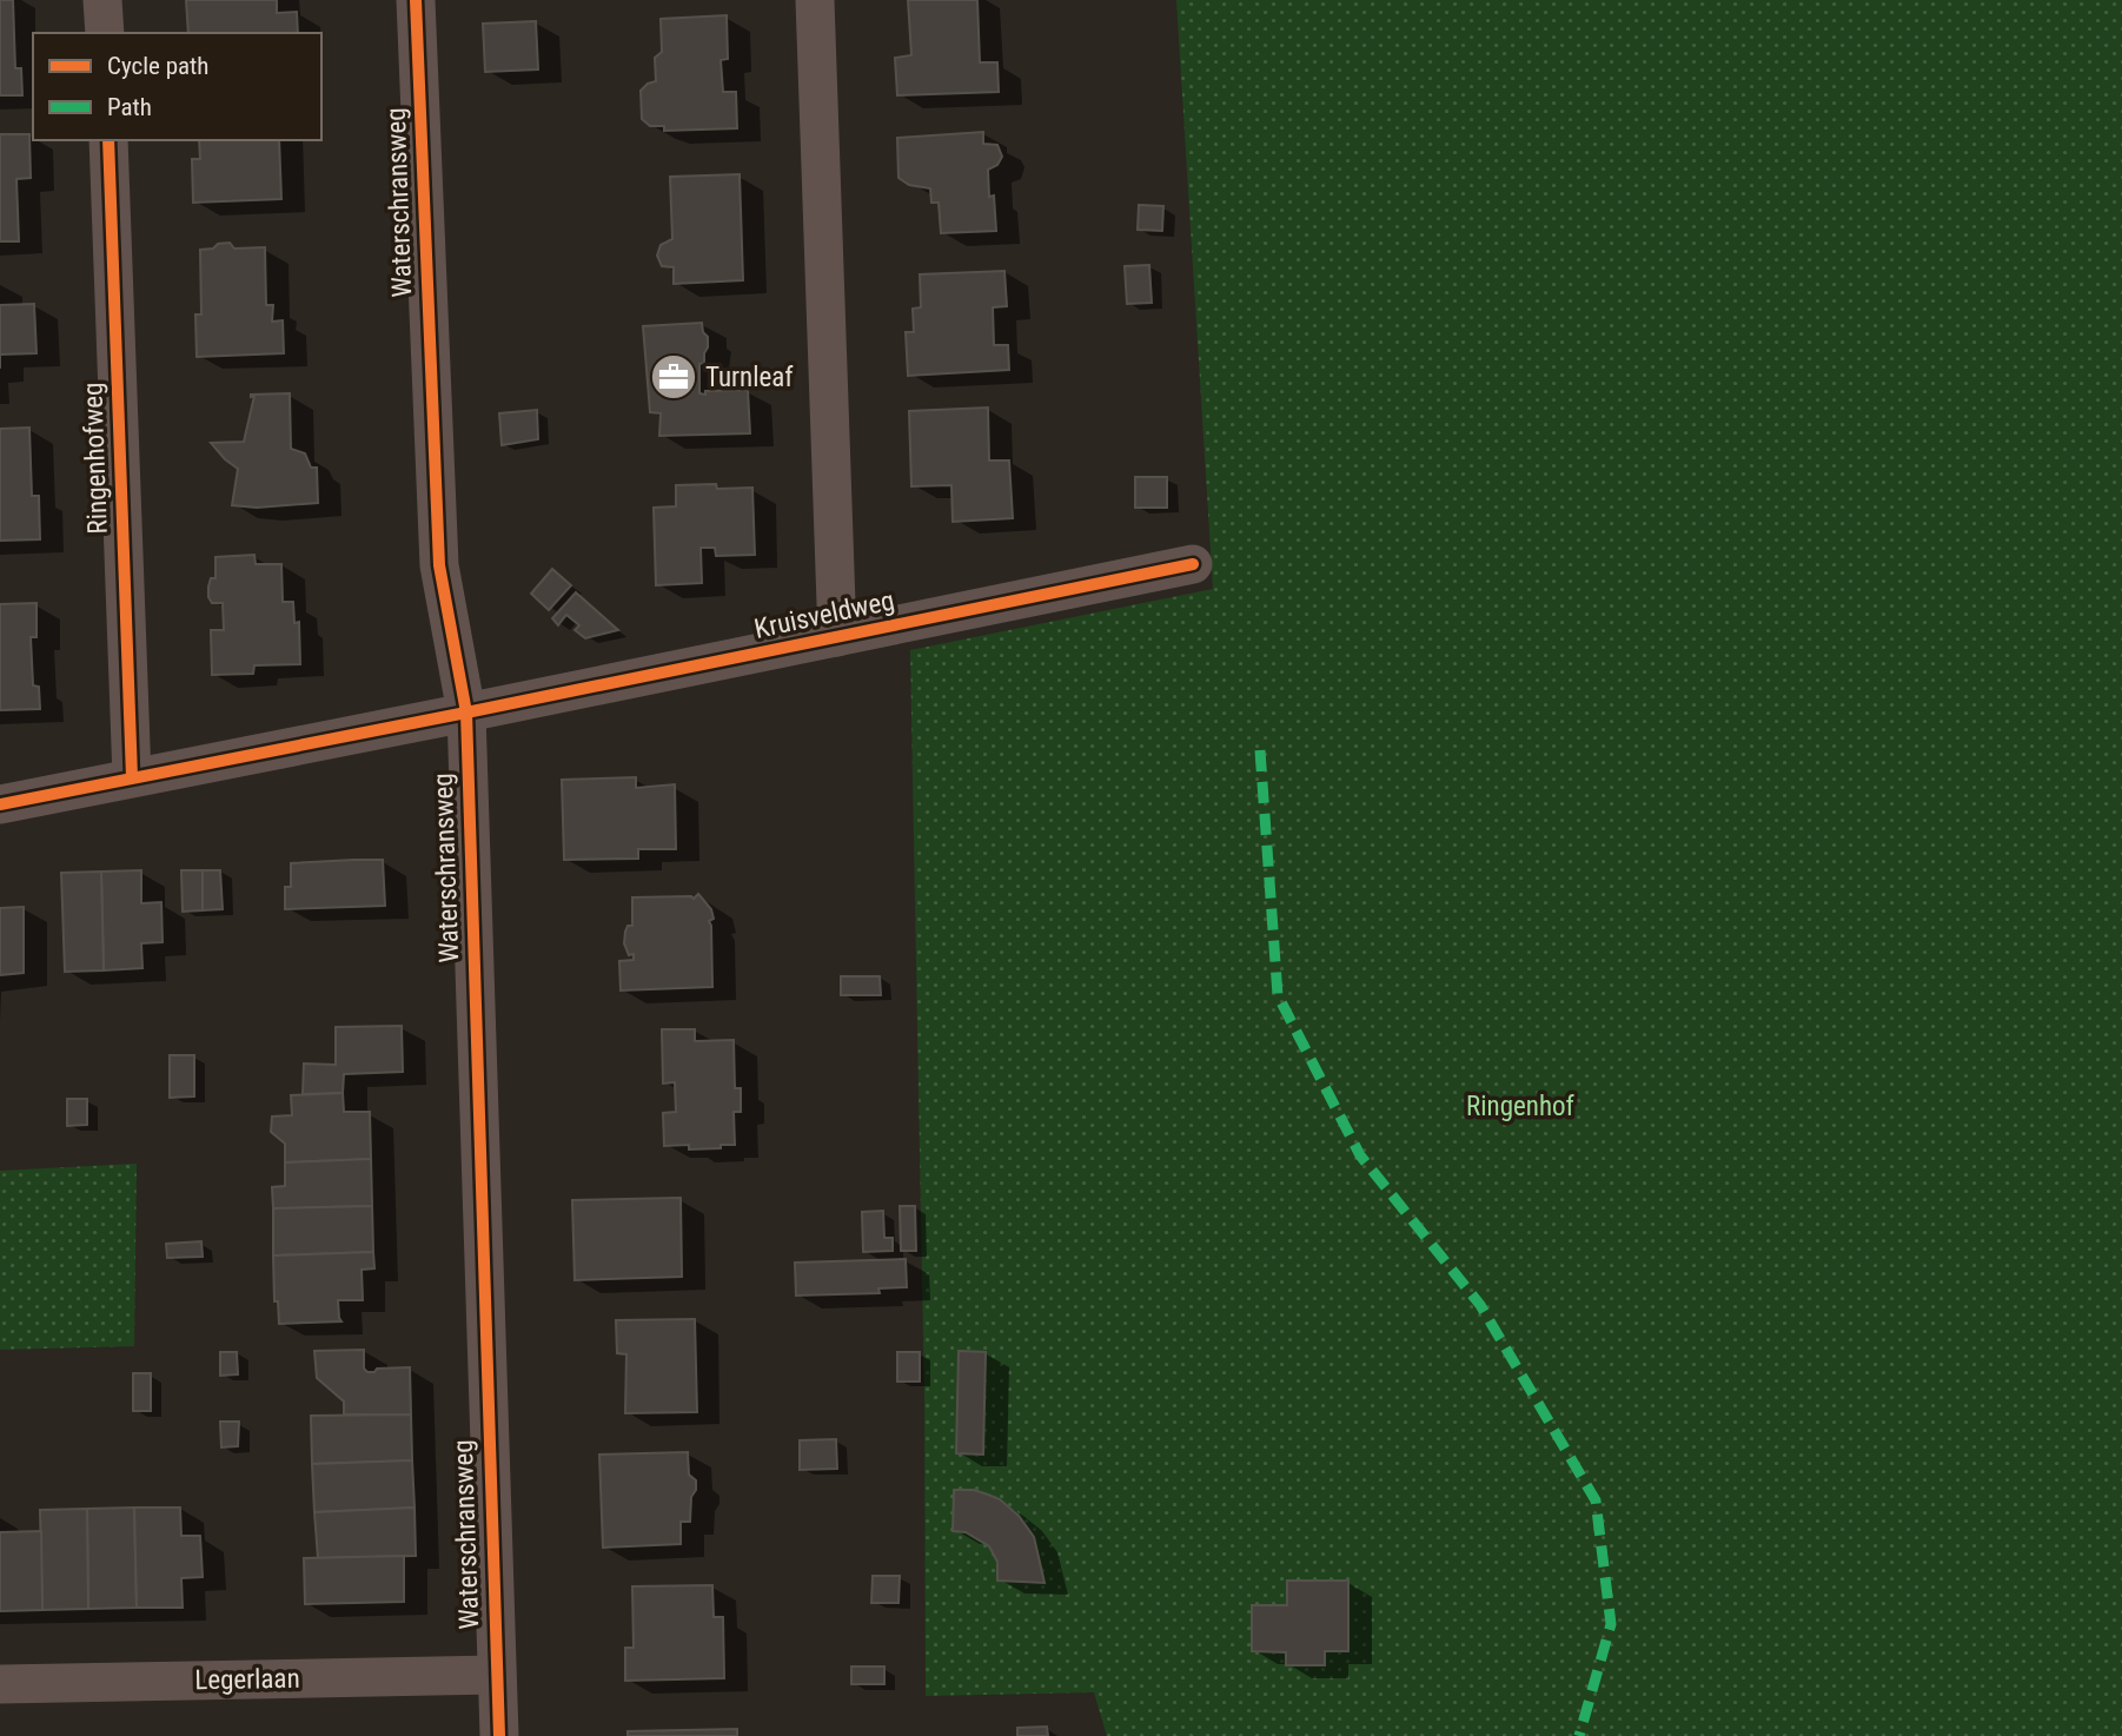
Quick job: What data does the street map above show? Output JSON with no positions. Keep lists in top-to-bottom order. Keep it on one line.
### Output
{"streets":{"street":["Waterschransweg","Ringenhofweg","Kruisveldweg","Legerlaan"]},"crossings":[["Waterschransweg","Kruisveldweg"],["Waterschransweg","Legerlaan"]],"parks":["Ringenhof"],"places":{"office":["Turnleaf"]},"legend":["Cycle path","Path"]}
